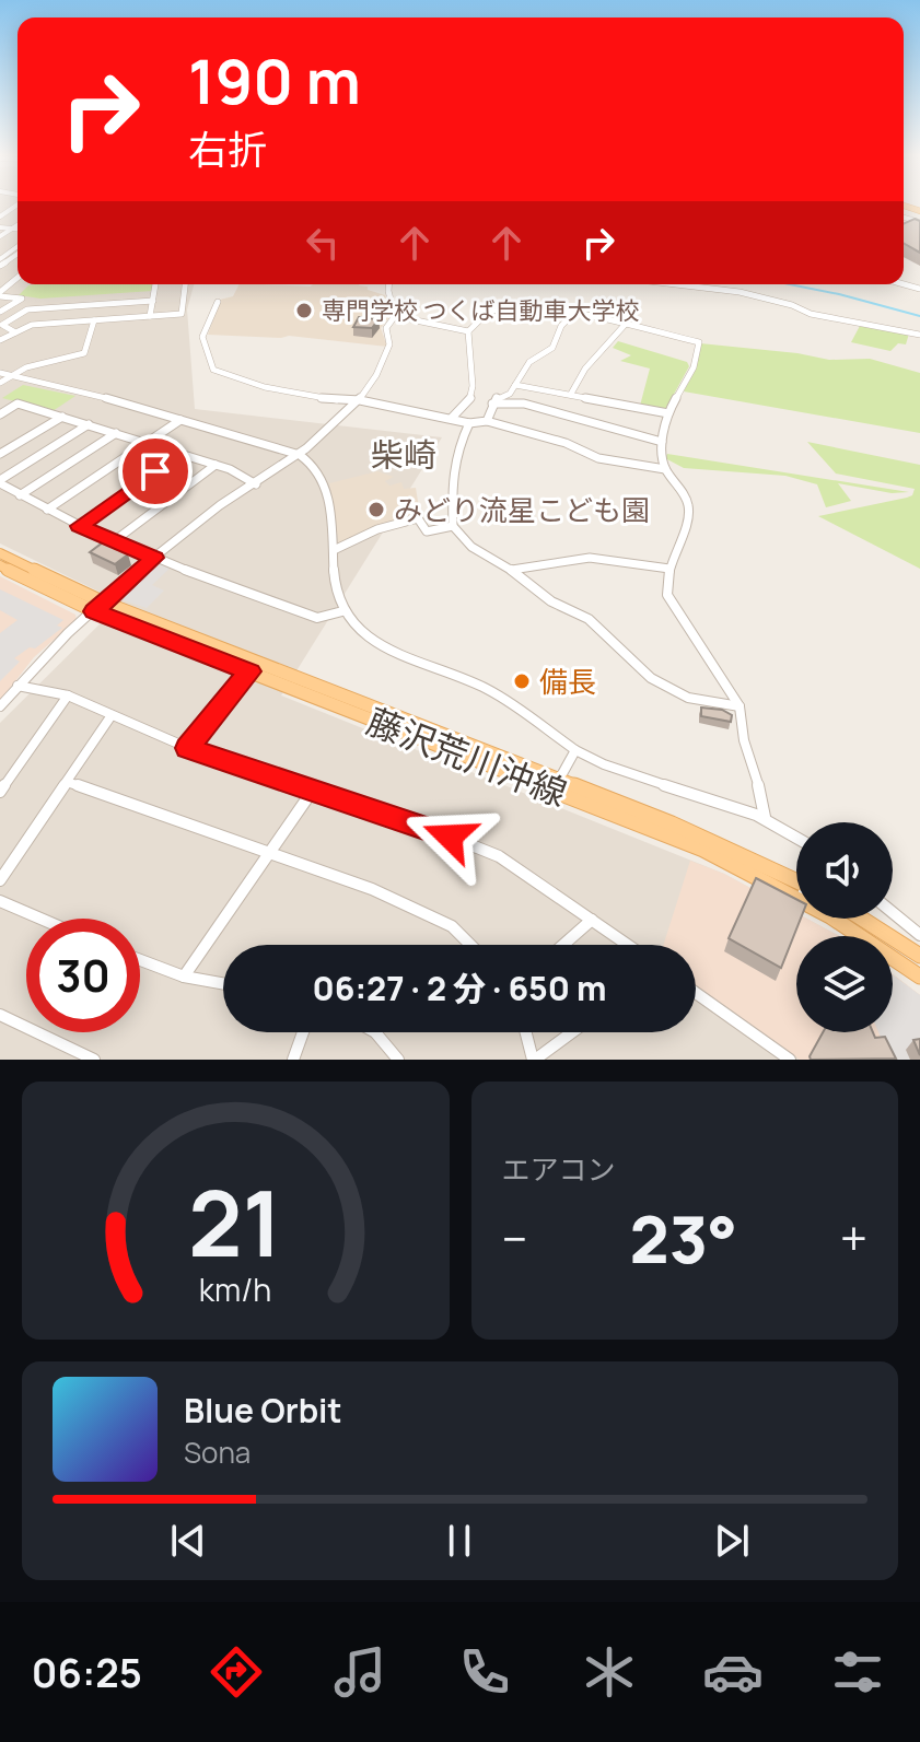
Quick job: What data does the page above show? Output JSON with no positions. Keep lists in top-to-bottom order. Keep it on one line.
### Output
{"streets":{"main road":["藤沢荒川沖線"]},"districts":["柴崎"],"places":["専門学校 つくば自動車大学校","みどり流星こども園","備長"],"page":{"turn":["190 m","右折"],"limit":"30","trip":"06:27 · 2 分 · 650 m","tile":"エアコン","heat":["−","23°","+"],"song":["Blue Orbit","Sona"],"tabs":"06:25","gauge":["21","km/h"]}}
